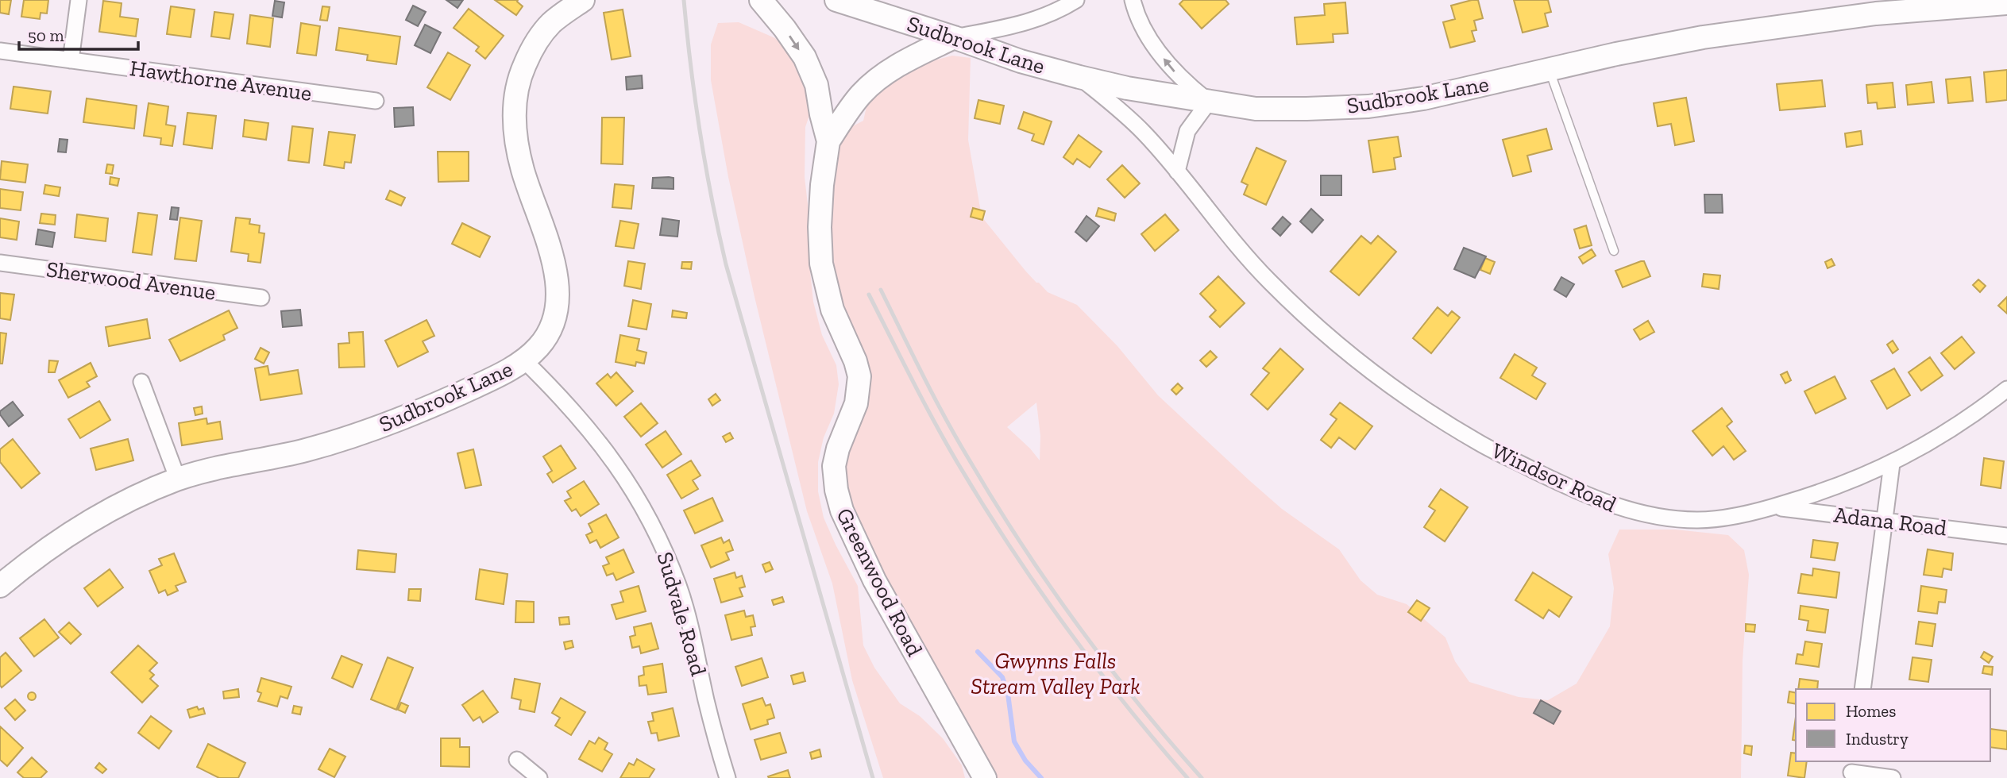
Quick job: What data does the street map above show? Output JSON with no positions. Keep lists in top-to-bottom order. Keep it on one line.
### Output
{"streets":{"street":["Sudbrook Lane","Hawthorne Avenue","Sherwood Avenue","Windsor Road","Adana Road","Greenwood Road","Sudvale Road"]},"crossings":[["Sudbrook Lane","Windsor Road"],["Sudbrook Lane","Sudvale Road"],["Windsor Road","Adana Road"]],"parks":["Gwynns Falls Stream Valley Park"],"legend":["Homes","Industry"],"scale_bar":"50 m"}
